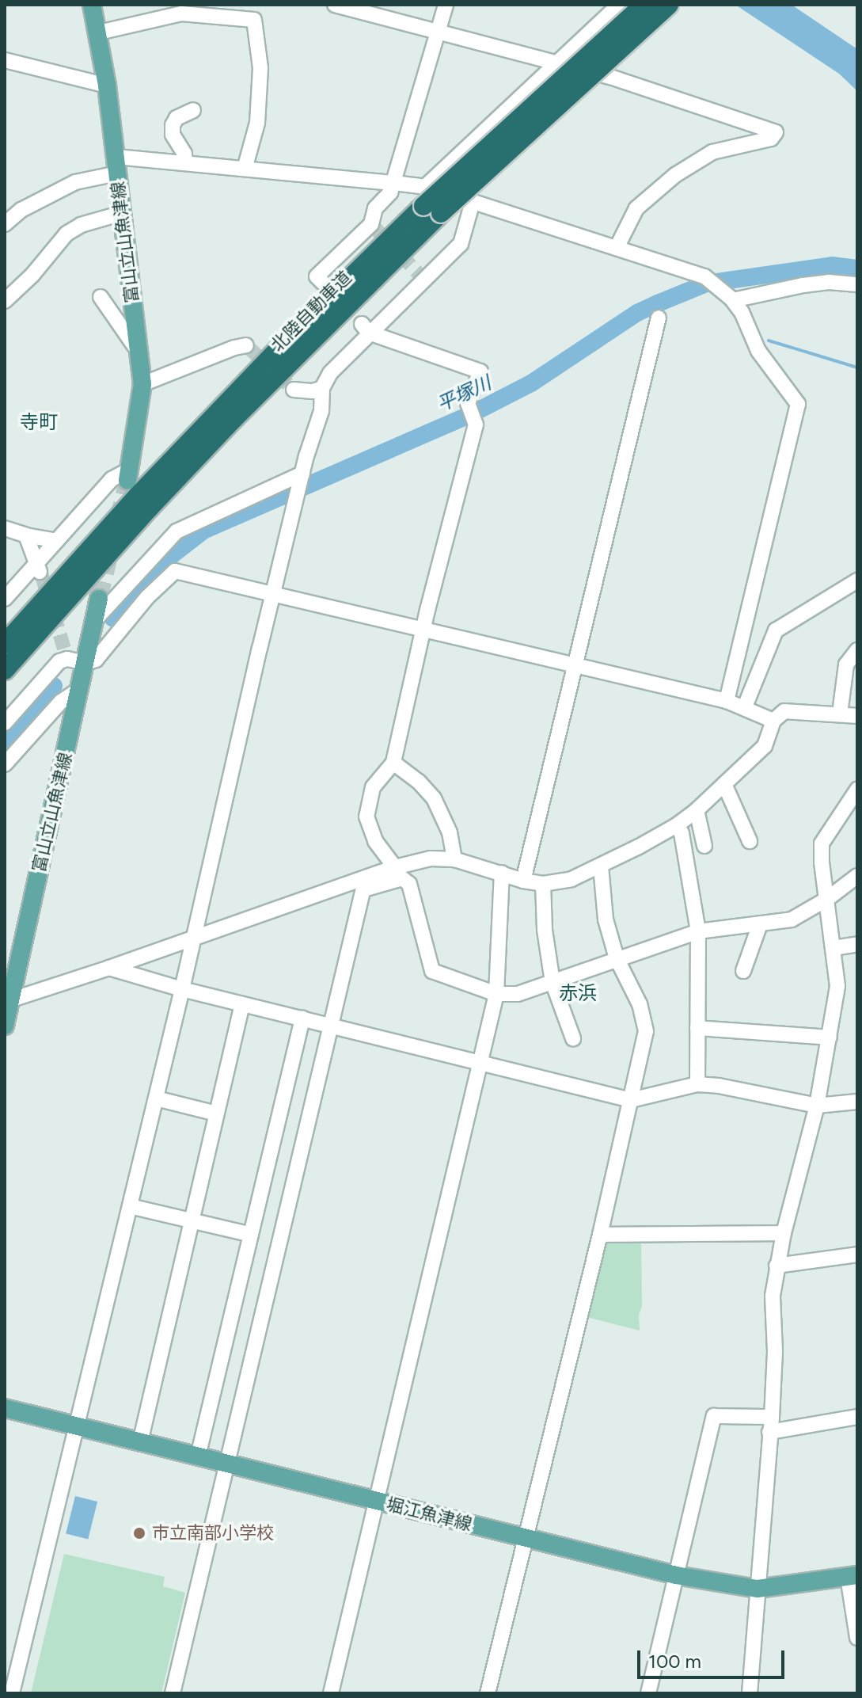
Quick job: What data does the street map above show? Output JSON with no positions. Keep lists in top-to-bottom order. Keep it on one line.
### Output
{"streets":{"highway":["北陸自動車道"],"main road":["富山立山魚津線","堀江魚津線"]},"districts":["寺町","赤浜"],"water":["平塚川"],"places":["市立南部小学校"],"scale_bar":"100 m"}
